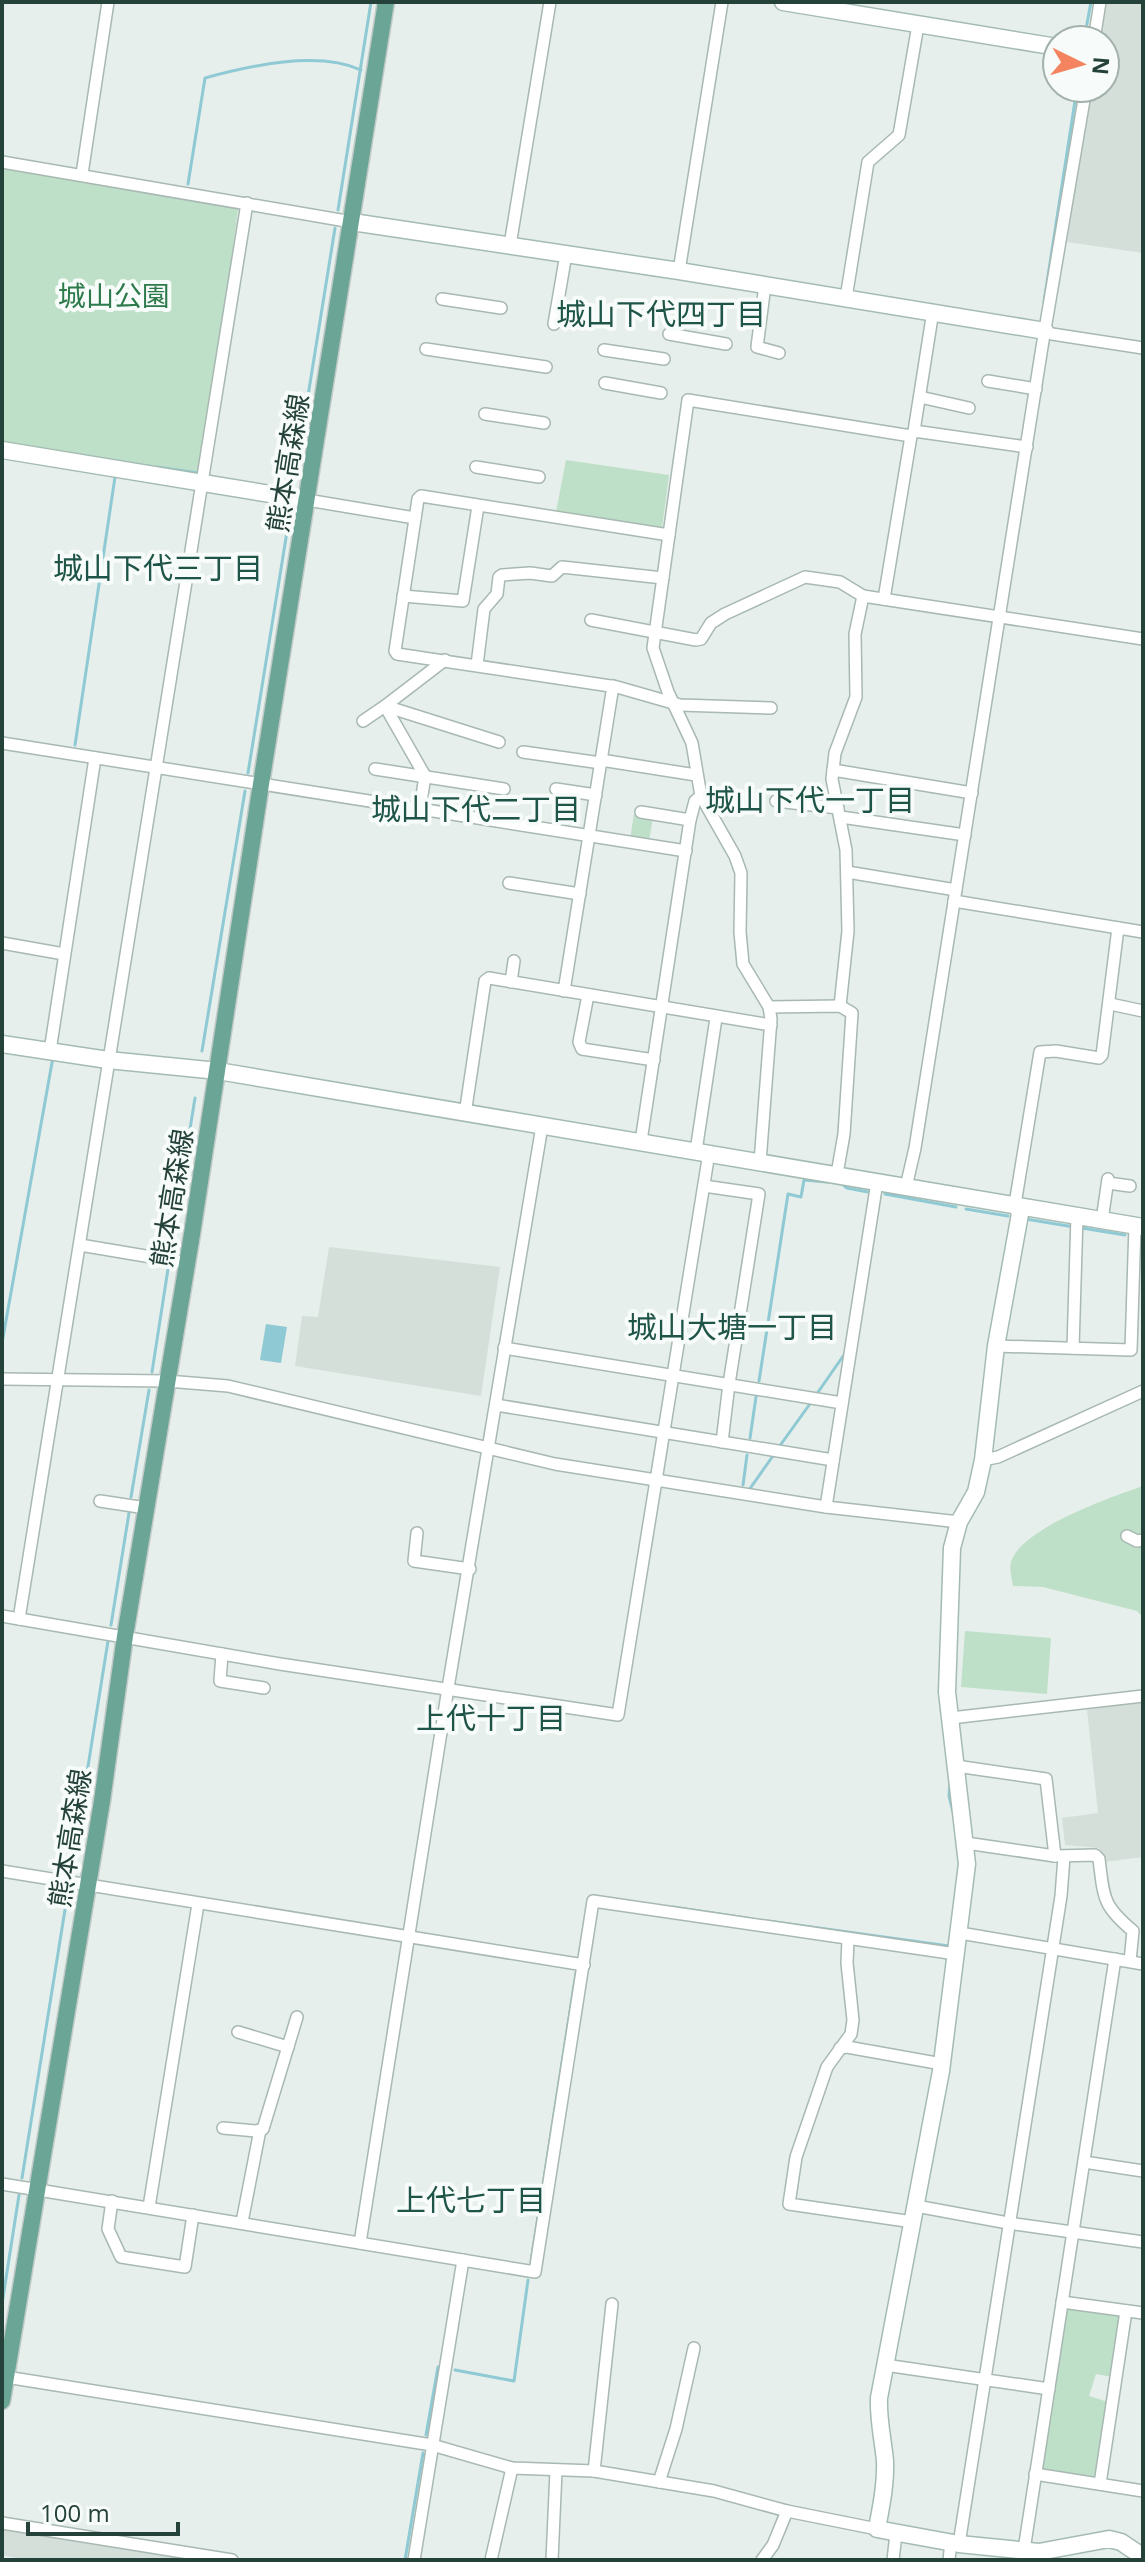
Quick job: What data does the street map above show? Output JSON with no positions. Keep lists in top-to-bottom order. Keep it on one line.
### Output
{"streets":{"main road":["熊本高森線"]},"districts":["城山下代四丁目","城山下代三丁目","城山下代一丁目","城山下代二丁目","城山大塘一丁目","上代十丁目","上代七丁目"],"parks":["城山公園"],"scale_bar":"100 m","north":"right"}
